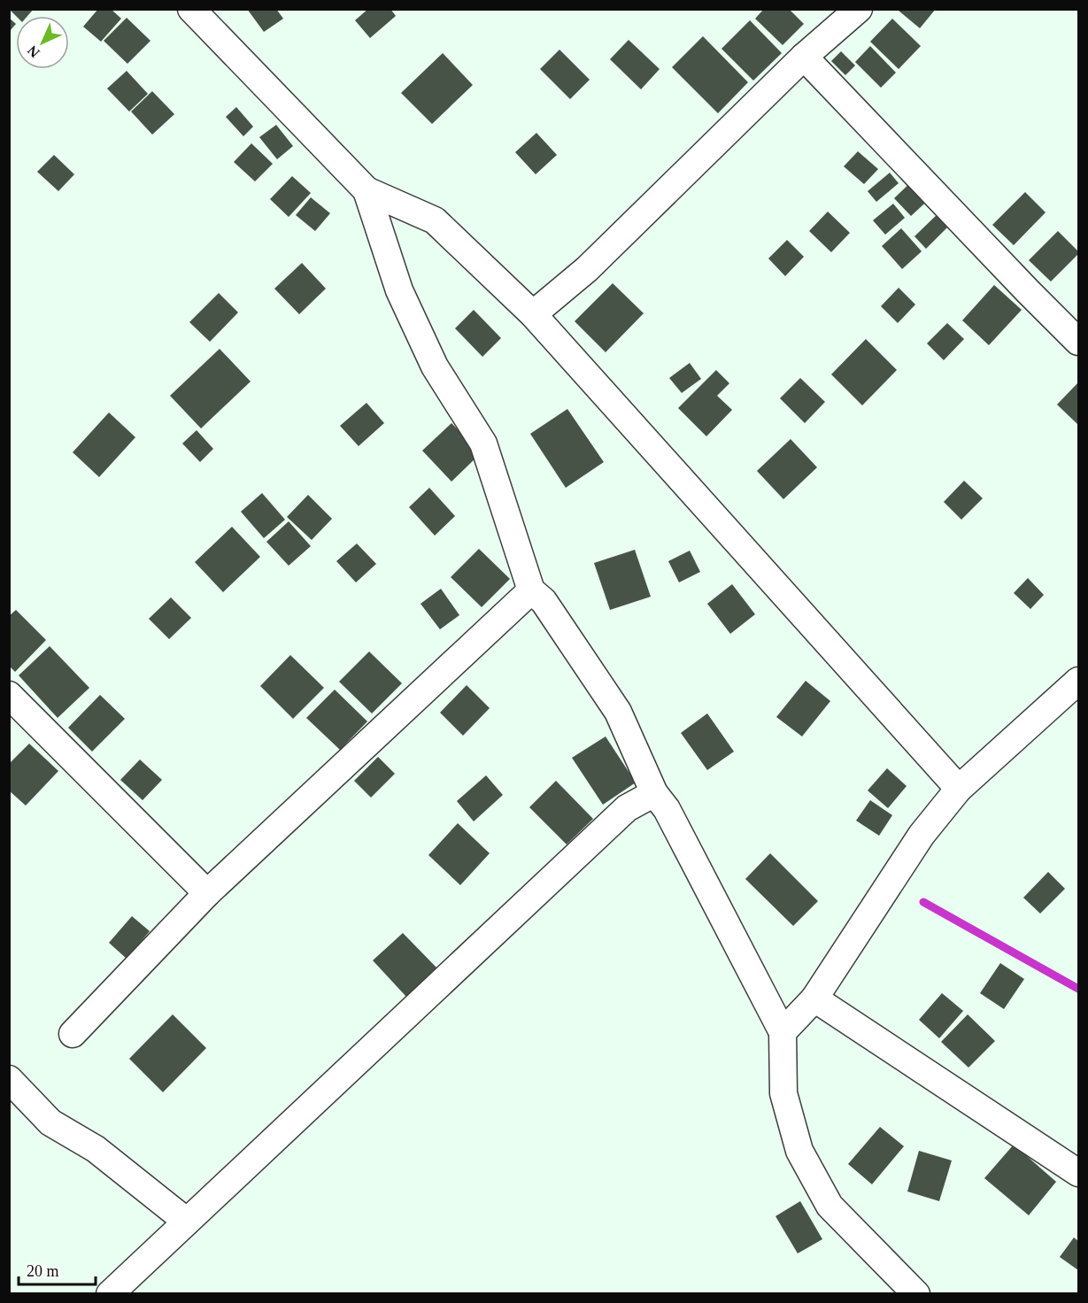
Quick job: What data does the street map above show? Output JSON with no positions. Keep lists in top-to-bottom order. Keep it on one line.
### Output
{"scale_bar":"20 m","north":"bottom left"}
